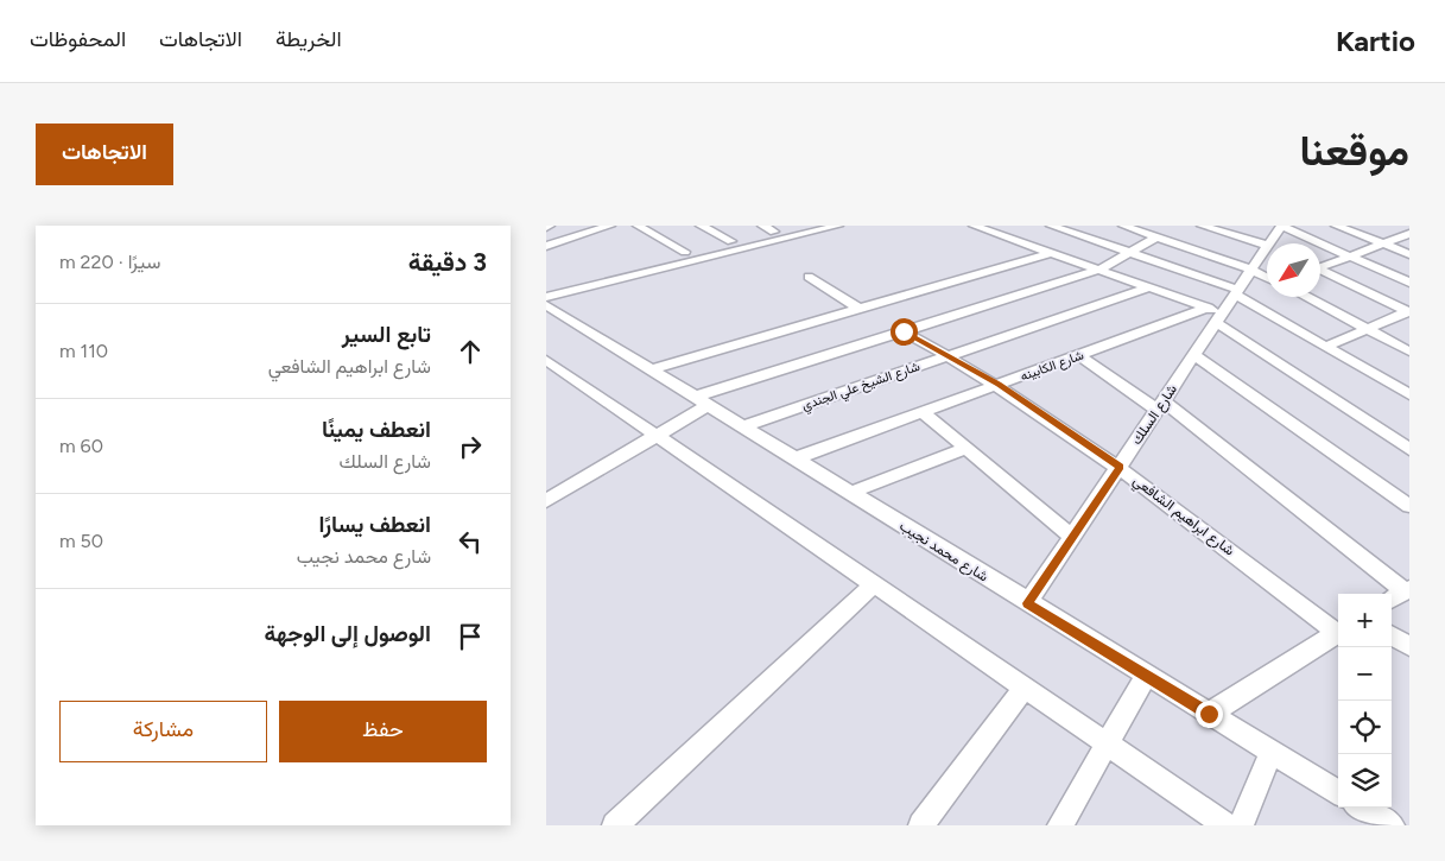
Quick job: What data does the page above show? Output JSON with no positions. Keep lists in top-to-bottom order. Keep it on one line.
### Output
{"streets":{"street":["شارع الكابينه","شارع الشيخ علي الجندي","شارع السلك","شارع ابراهيم الشافعي","شارع محمد نجيب"]},"crossings":[["شارع الكابينه","شارع ابراهيم الشافعي"],["شارع الكابينه","شارع محمد نجيب"],["شارع الشيخ علي الجندي","شارع ابراهيم الشافعي"],["شارع الشيخ علي الجندي","شارع محمد نجيب"],["شارع السلك","شارع ابراهيم الشافعي"],["شارع السلك","شارع محمد نجيب"]],"north":"bottom left","page":{"header":"Kartio","nav":["الخريطة","الاتجاهات","المحفوظات"],"title":"موقعنا","buttons":["الاتجاهات",["حفظ","مشاركة"]],"heading":["3 دقيقة","سيرًا · 220 m"],"list":[["تابع السير","شارع ابراهيم الشافعي","110 m"],["انعطف يمينًا","شارع السلك","60 m"],["انعطف يسارًا","شارع محمد نجيب","50 m"],"الوصول إلى الوجهة"],"map_buttons":["+","−"]}}
